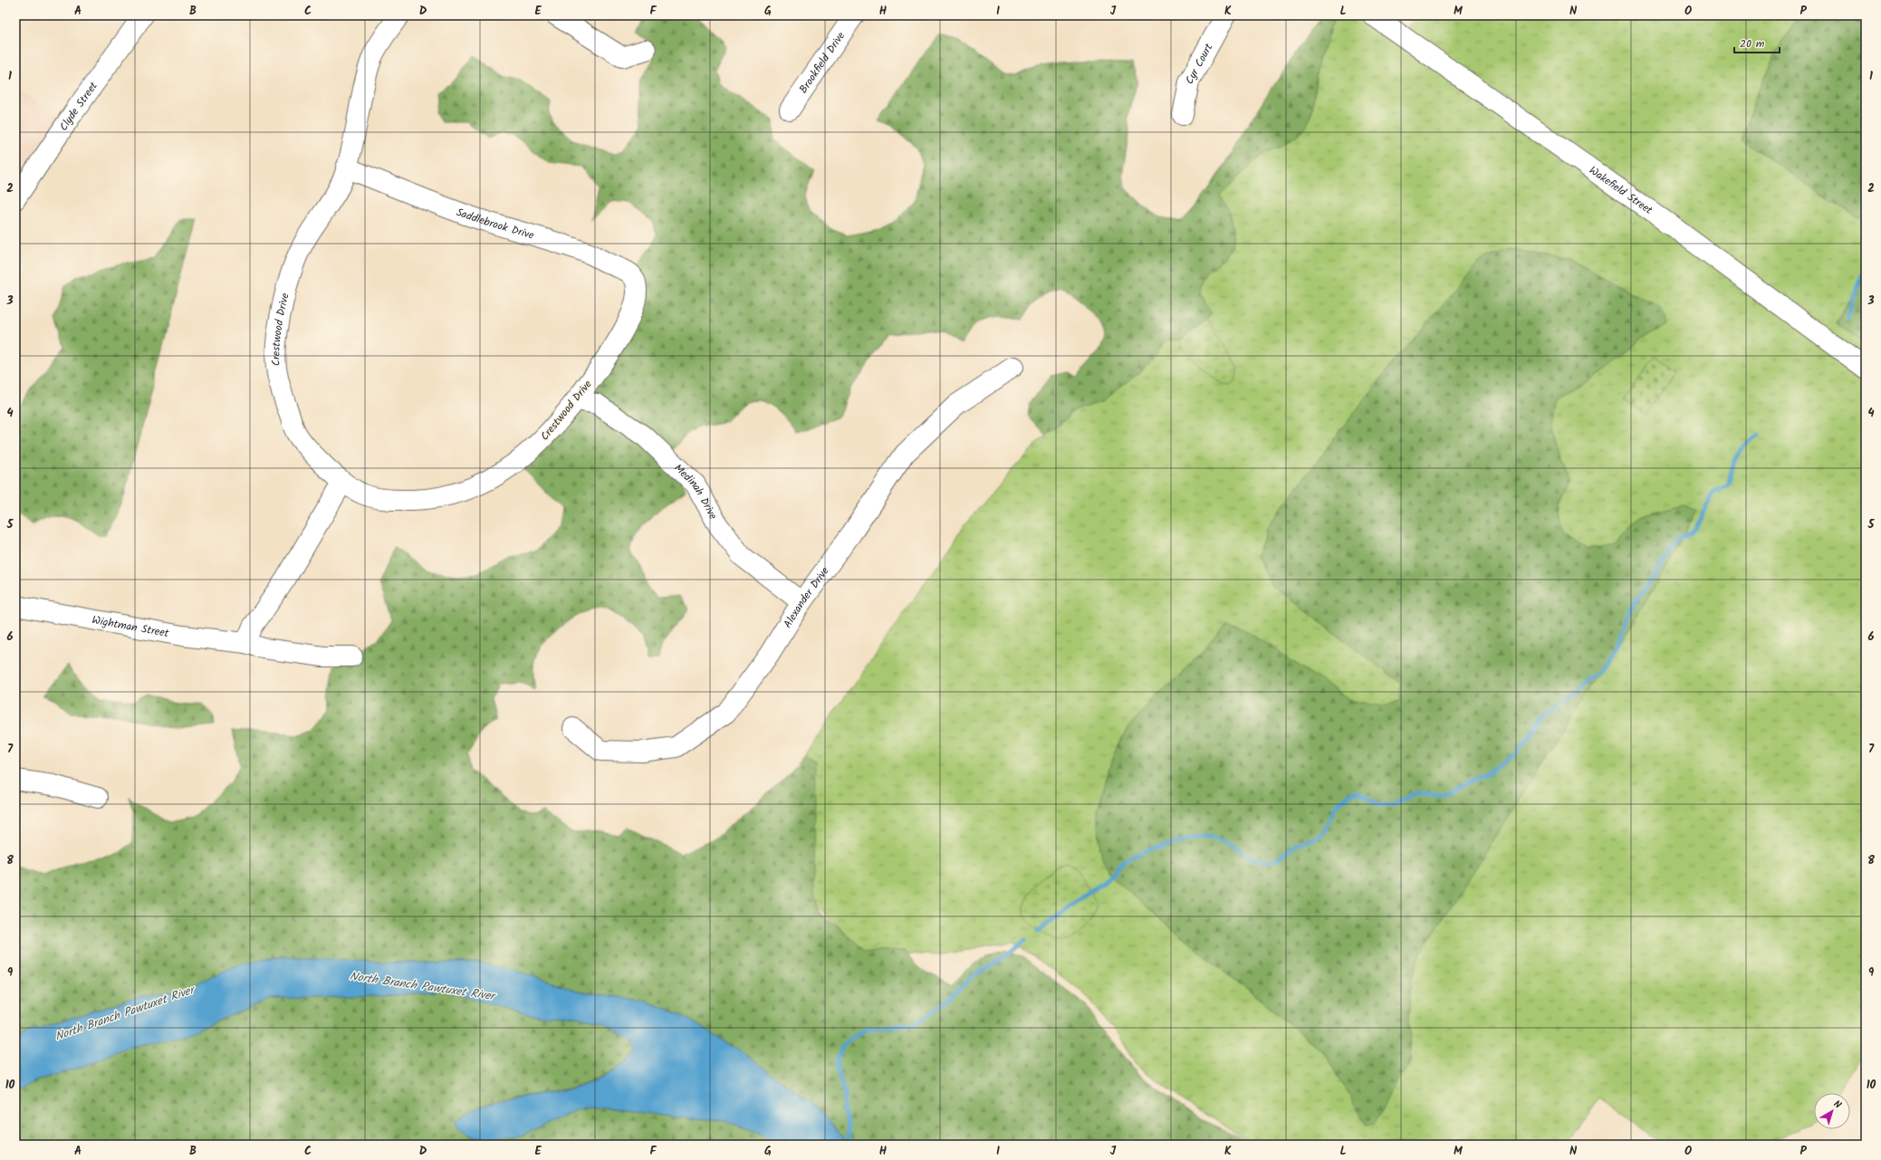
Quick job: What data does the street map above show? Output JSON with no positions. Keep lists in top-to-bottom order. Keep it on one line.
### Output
{"streets":{"street":["Brookfield Drive","Cyr Court","Clyde Street","Wakefield Street","Saddlebrook Drive","Crestwood Drive","Medinah Drive","Alexander Drive","Wightman Street"]},"crossings":[["Saddlebrook Drive","Crestwood Drive"],["Crestwood Drive","Medinah Drive"],["Medinah Drive","Alexander Drive"]],"water":["North Branch Pawtuxet River"],"scale_bar":"20 m","north":"top right","grid":{"columns":["A","B","C","D","E","F","G","H","I","J","K","L","M","N","O","P"],"rows":["1","2","3","4","5","6","7","8","9","10"]}}
